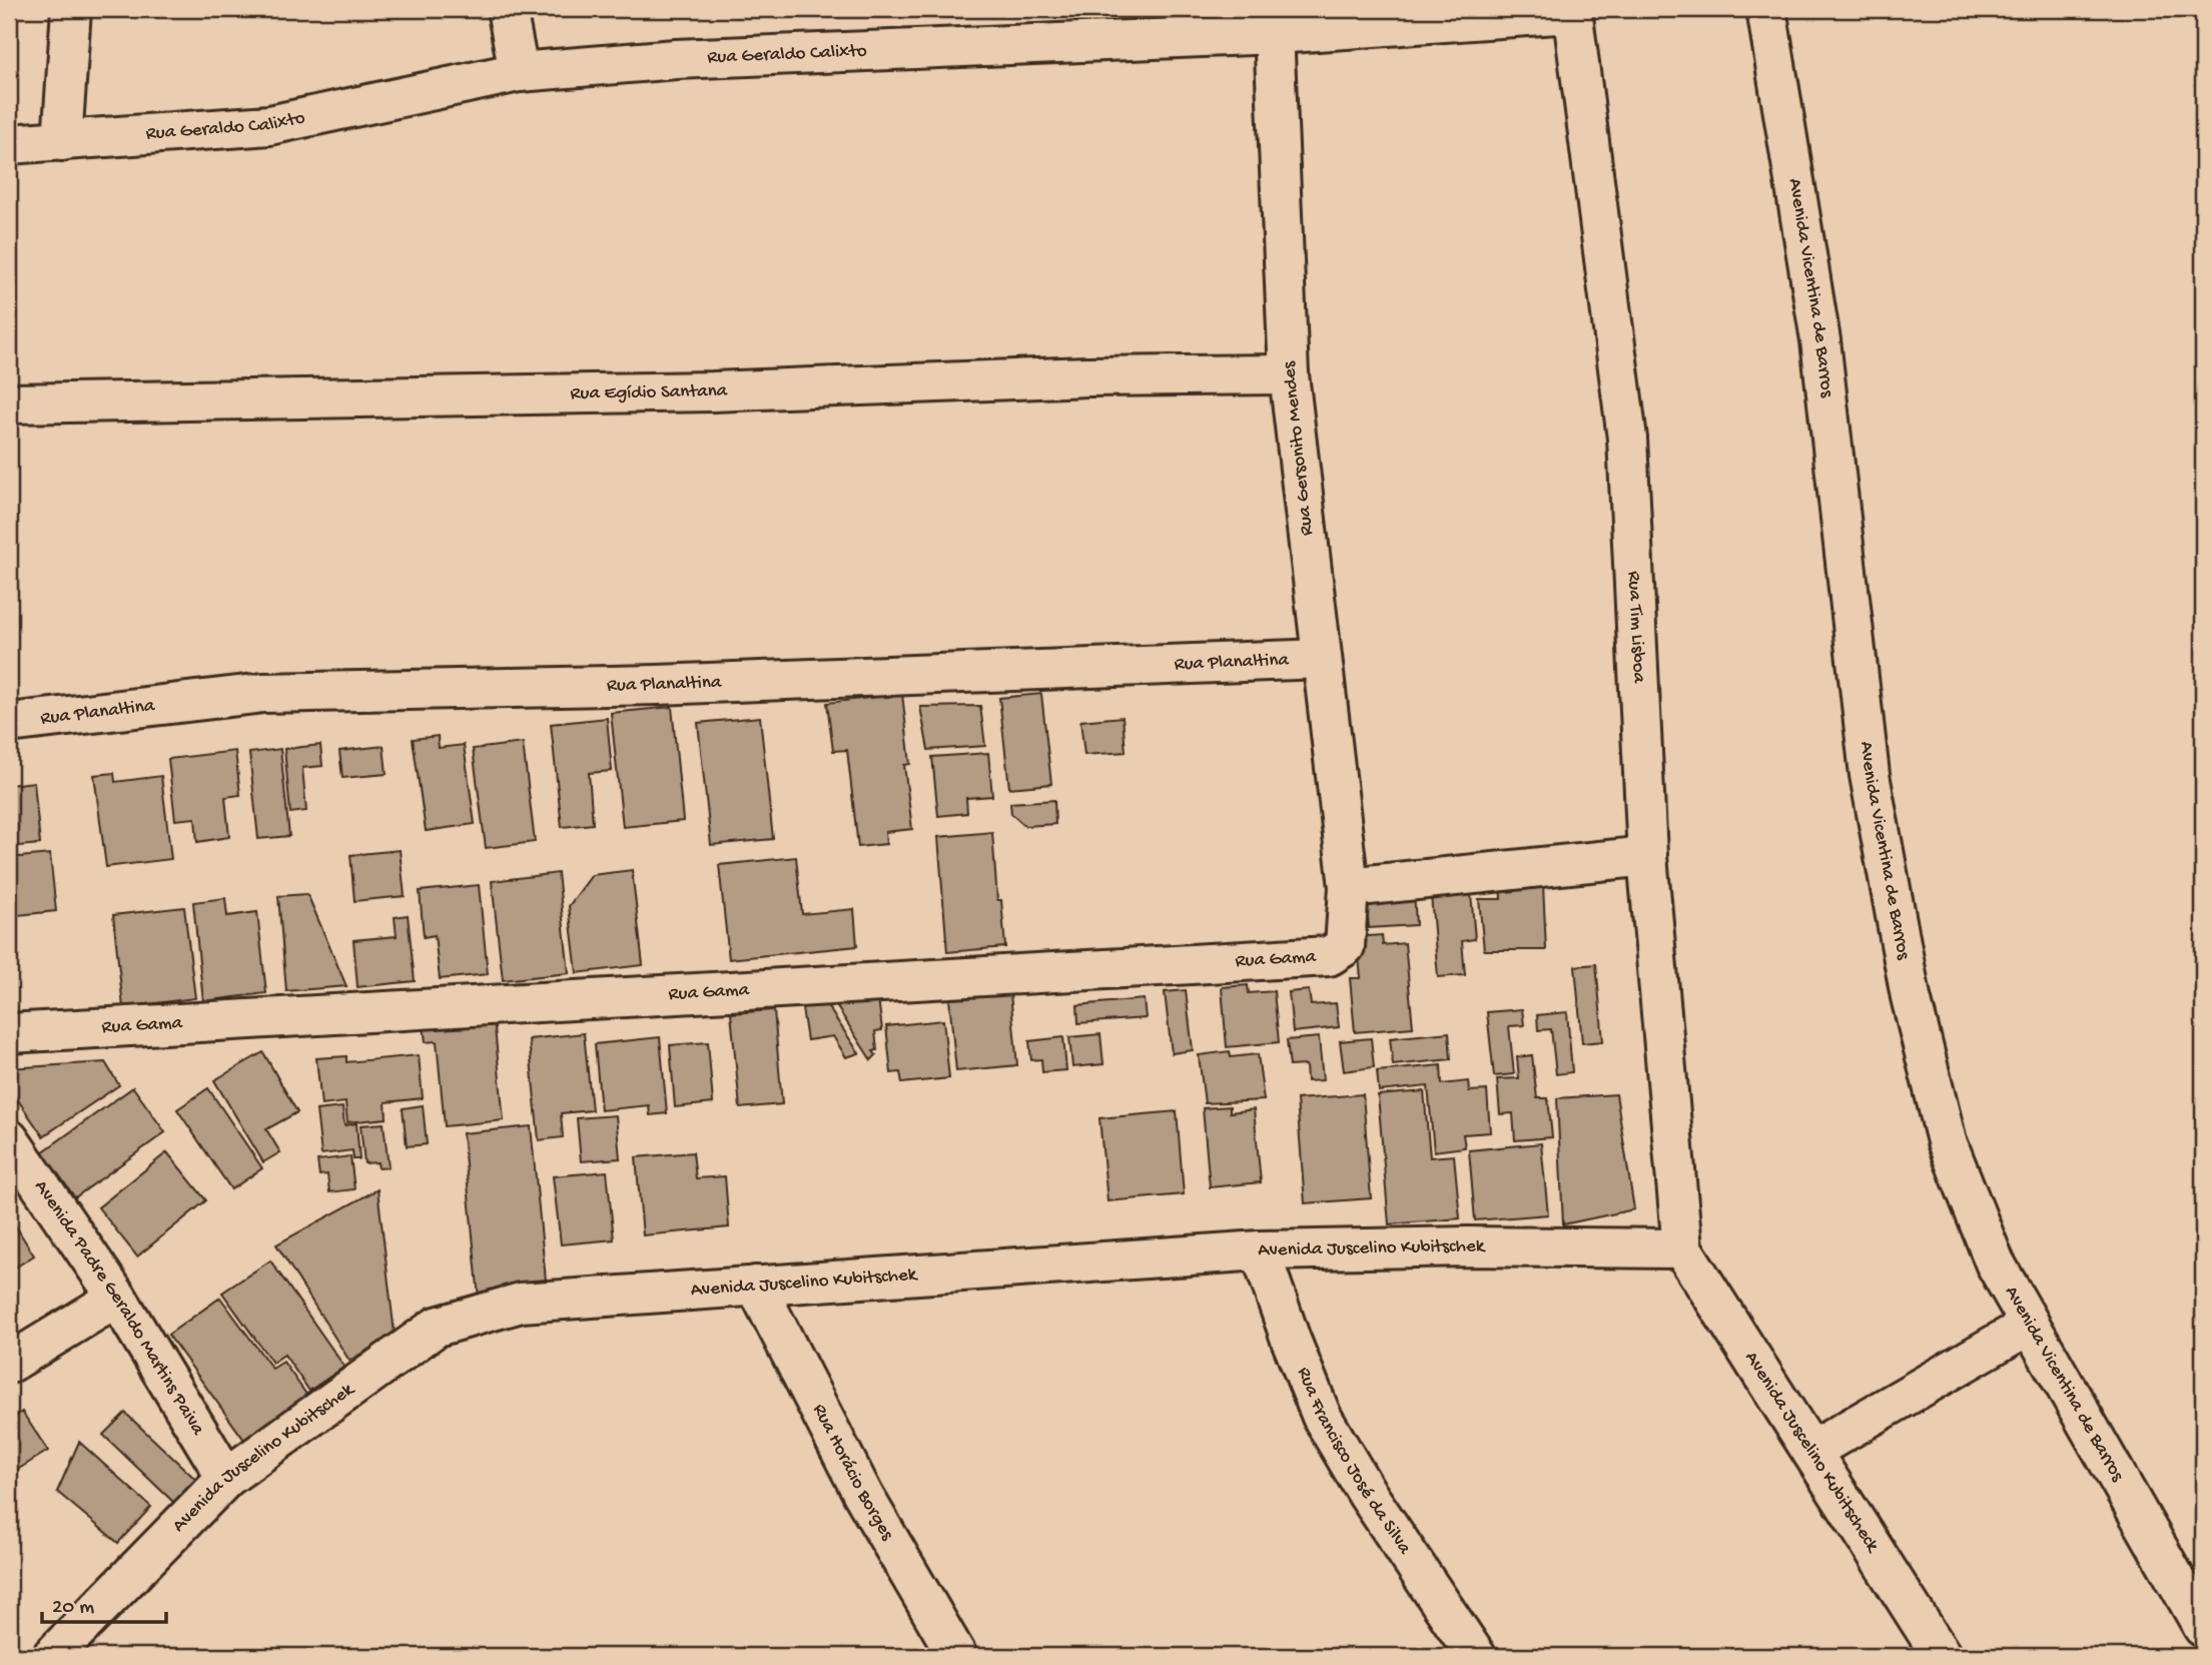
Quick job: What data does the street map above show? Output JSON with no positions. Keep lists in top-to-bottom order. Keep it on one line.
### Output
{"streets":{"street":["Rua Geraldo Calixto","Avenida Vicentina de Barros","Rua Egídio Santana","Rua Gersonito Mendes","Rua Tim Lisboa","Rua Planaltina","Rua Gama","Avenida Juscelino Kubitschek","Avenida Padre Geraldo Martins Paiva","Avenida Juscelino Kubitscheck","Rua Francisco José da Silva","Rua Horácio Borges"]},"crossings":[["Rua Geraldo Calixto","Rua Gersonito Mendes"],["Rua Geraldo Calixto","Rua Tim Lisboa"],["Rua Egídio Santana","Rua Gersonito Mendes"],["Rua Gersonito Mendes","Rua Planaltina"],["Rua Gersonito Mendes","Rua Gama"],["Rua Tim Lisboa","Avenida Juscelino Kubitschek"],["Rua Tim Lisboa","Avenida Juscelino Kubitscheck"],["Avenida Juscelino Kubitschek","Avenida Padre Geraldo Martins Paiva"],["Avenida Juscelino Kubitschek","Avenida Juscelino Kubitscheck"],["Avenida Juscelino Kubitschek","Rua Francisco José da Silva"],["Avenida Juscelino Kubitschek","Rua Horácio Borges"]],"scale_bar":"20 m"}
